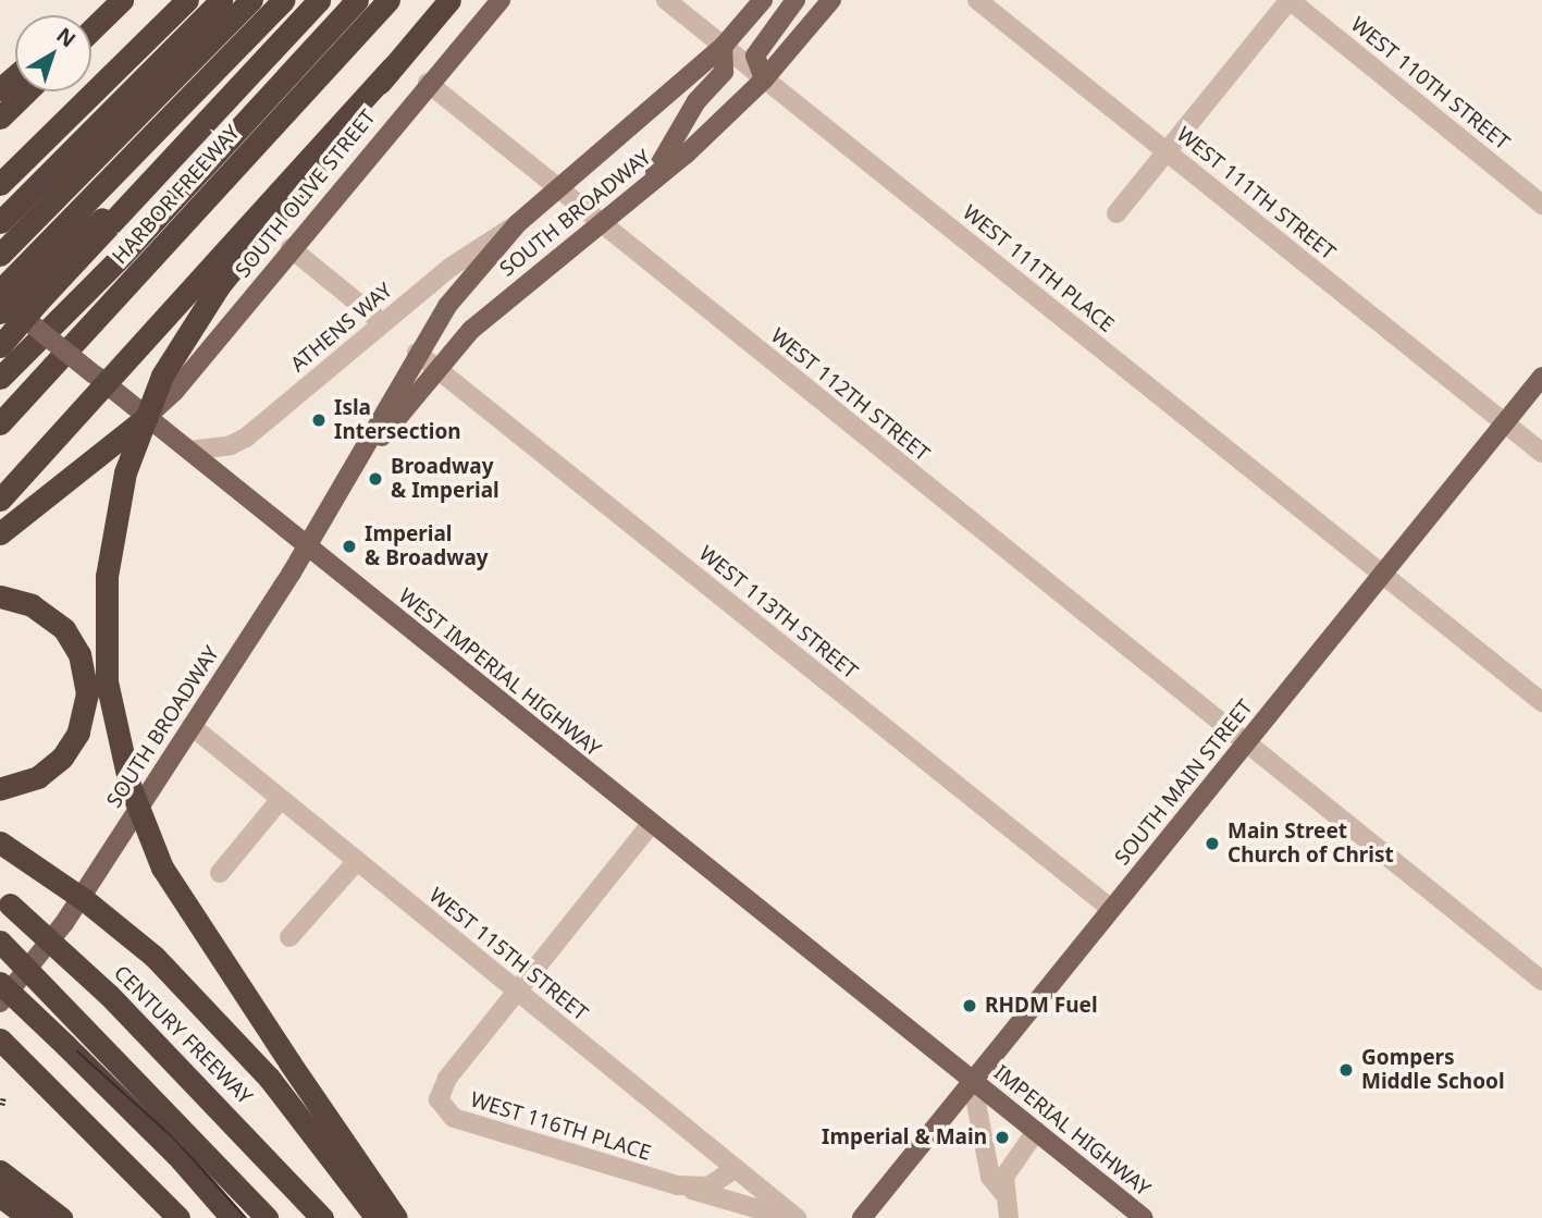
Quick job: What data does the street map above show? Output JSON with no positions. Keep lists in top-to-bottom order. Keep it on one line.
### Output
{"streets":{"highway":["HARBOR FREEWAY","CENTURY FREEWAY"],"main road":["SOUTH OLIVE STREET","SOUTH BROADWAY","WEST IMPERIAL HIGHWAY","SOUTH MAIN STREET","IMPERIAL HIGHWAY"],"street":["WEST 110TH STREET","WEST 111TH STREET","WEST 111TH PLACE","ATHENS WAY","WEST 112TH STREET","WEST 113TH STREET","WEST 115TH STREET","WEST 116TH PLACE"]},"crossings":[["SOUTH OLIVE STREET","WEST 112TH STREET"],["SOUTH OLIVE STREET","WEST IMPERIAL HIGHWAY"],["WEST 111TH STREET","SOUTH MAIN STREET"],["SOUTH BROADWAY","WEST 111TH PLACE"],["SOUTH BROADWAY","ATHENS WAY"],["SOUTH BROADWAY","WEST 112TH STREET"],["SOUTH BROADWAY","WEST 113TH STREET"],["SOUTH BROADWAY","WEST IMPERIAL HIGHWAY"],["SOUTH BROADWAY","WEST 115TH STREET"],["WEST 111TH PLACE","SOUTH MAIN STREET"],["ATHENS WAY","WEST IMPERIAL HIGHWAY"],["WEST 112TH STREET","SOUTH MAIN STREET"],["WEST 113TH STREET","SOUTH MAIN STREET"],["WEST IMPERIAL HIGHWAY","SOUTH MAIN STREET"],["WEST IMPERIAL HIGHWAY","IMPERIAL HIGHWAY"],["SOUTH MAIN STREET","IMPERIAL HIGHWAY"],["WEST 115TH STREET","WEST 116TH PLACE"]],"places":["Isla Intersection","Broadway & Imperial","Imperial & Broadway","Main Street Church of Christ","RHDM Fuel","Gompers Middle School","Imperial & Main"],"north":"top right"}
